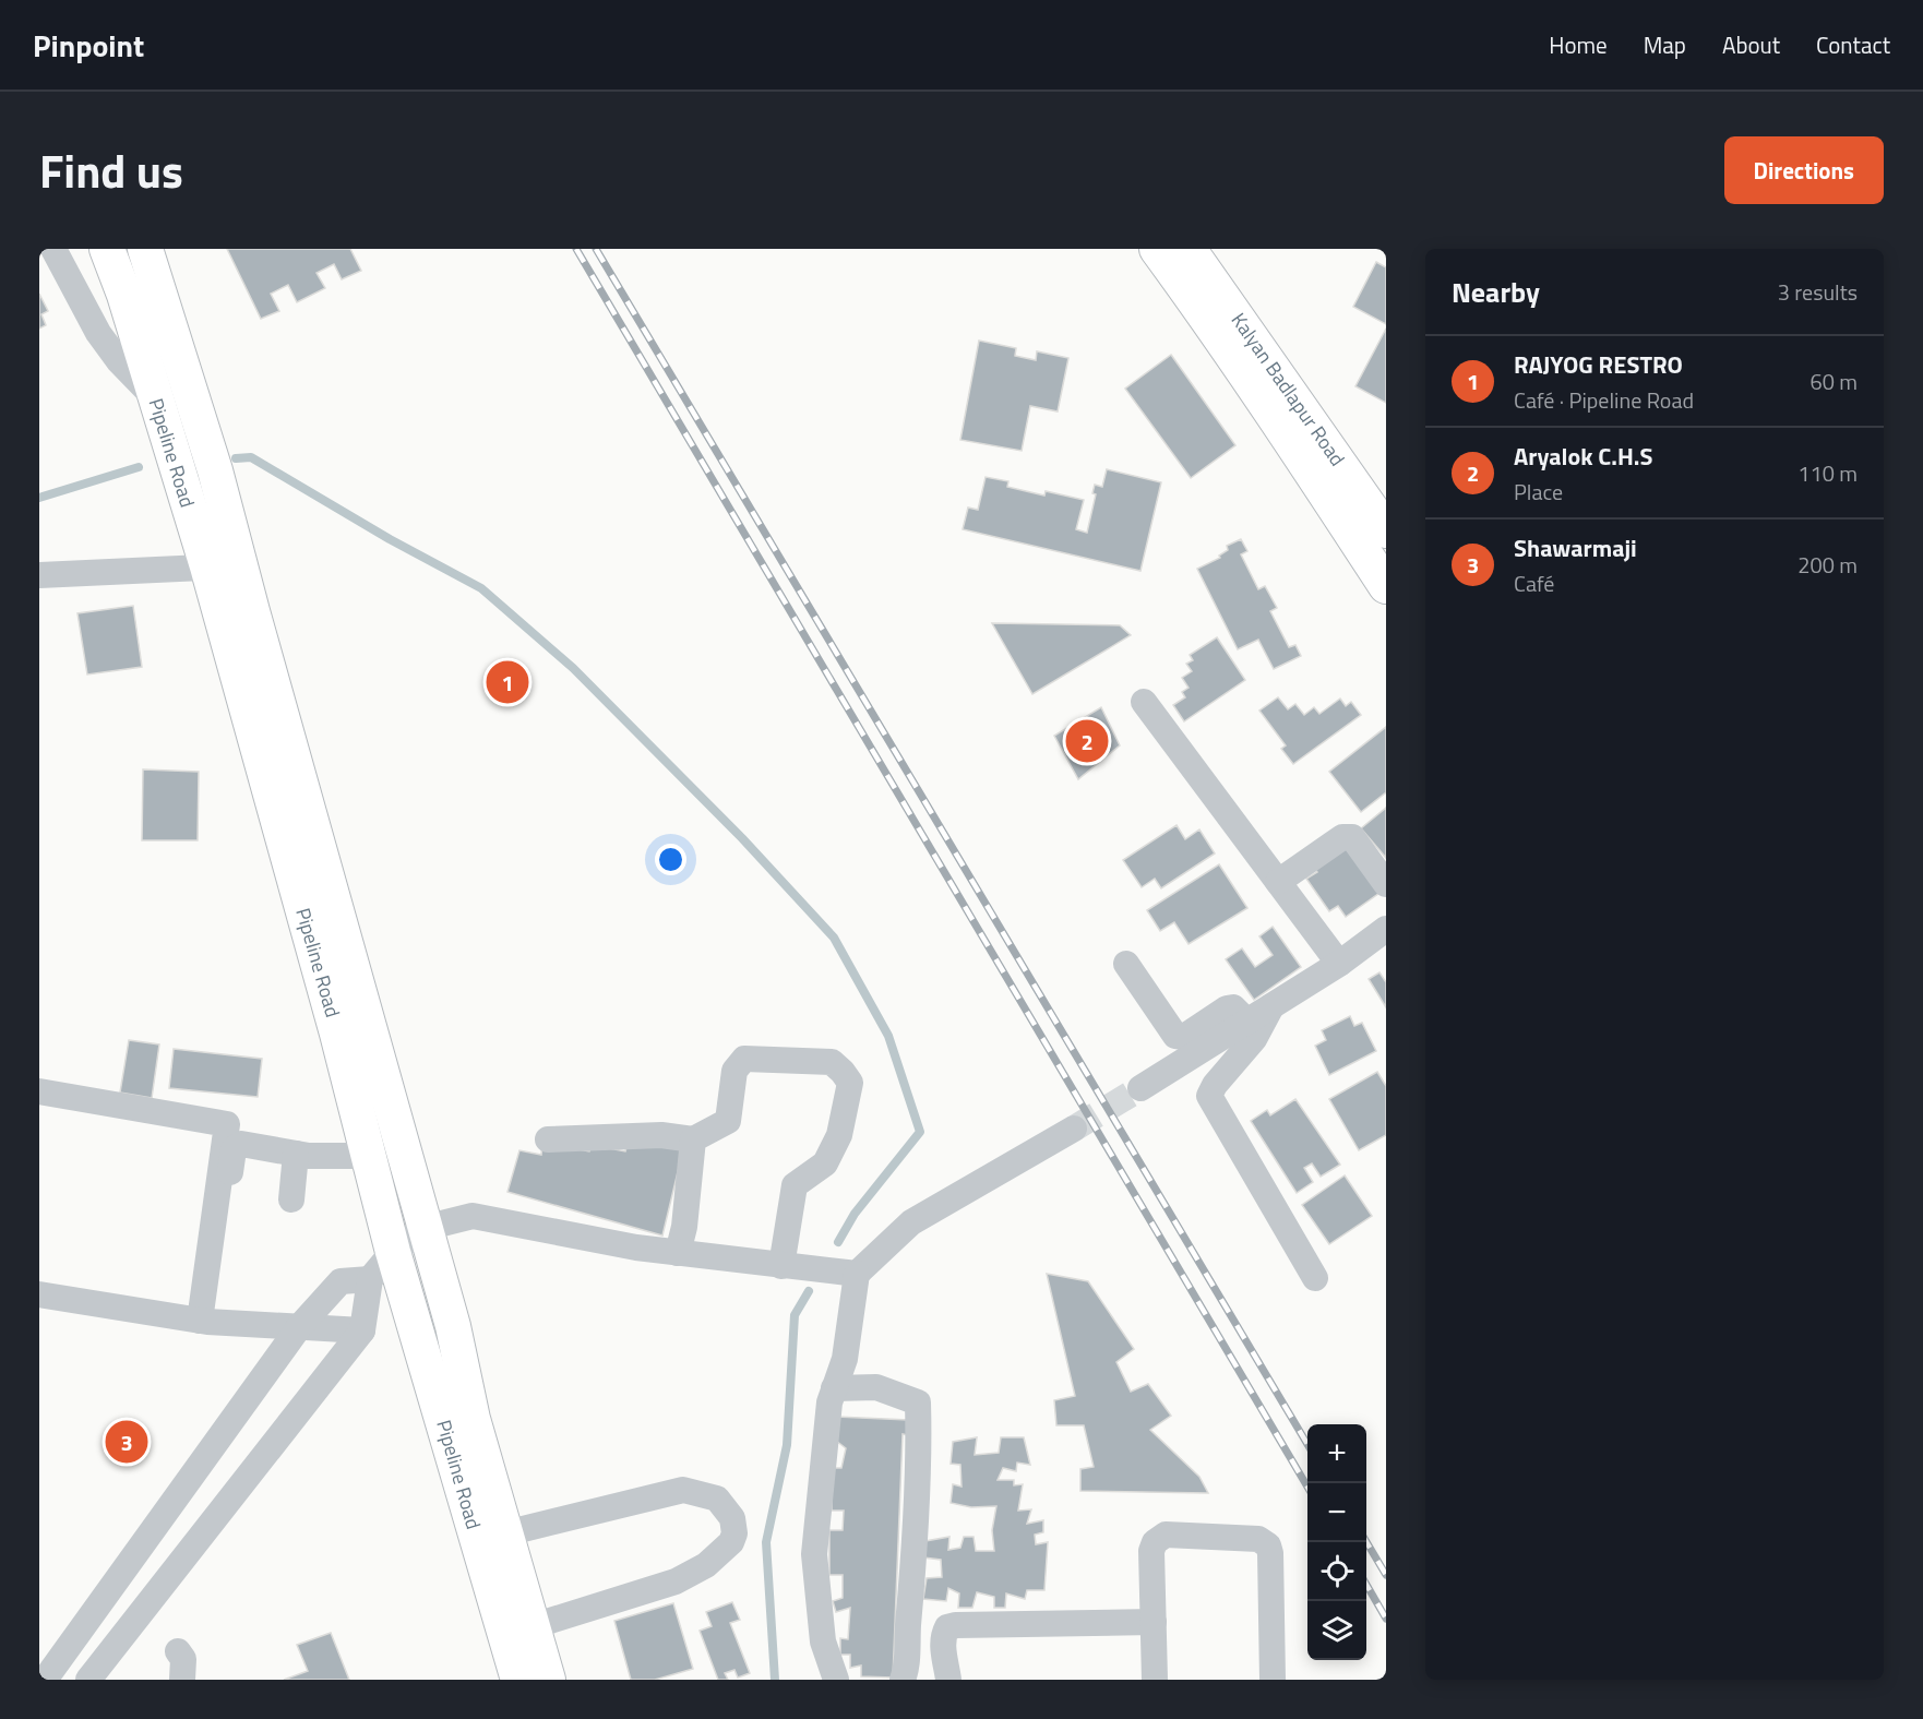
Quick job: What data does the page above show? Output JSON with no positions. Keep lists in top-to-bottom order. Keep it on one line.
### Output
{"streets":{"main road":["Kalyan Badlapur Road","Pipeline Road"]},"page":{"header":"Pinpoint","nav":["Home","Map","About","Contact"],"title":"Find us","buttons":"Directions","heading":["Nearby","3 results"],"list":[{"mark":"1","name":"RAJYOG RESTRO","note":"Café · Pipeline Road","value":"60 m"},{"mark":"2","name":"Aryalok C.H.S","note":"Place","value":"110 m"},{"mark":"3","name":"Shawarmaji","note":"Café","value":"200 m"}],"pins":["1","2","3"],"map_buttons":["+","−"]}}
